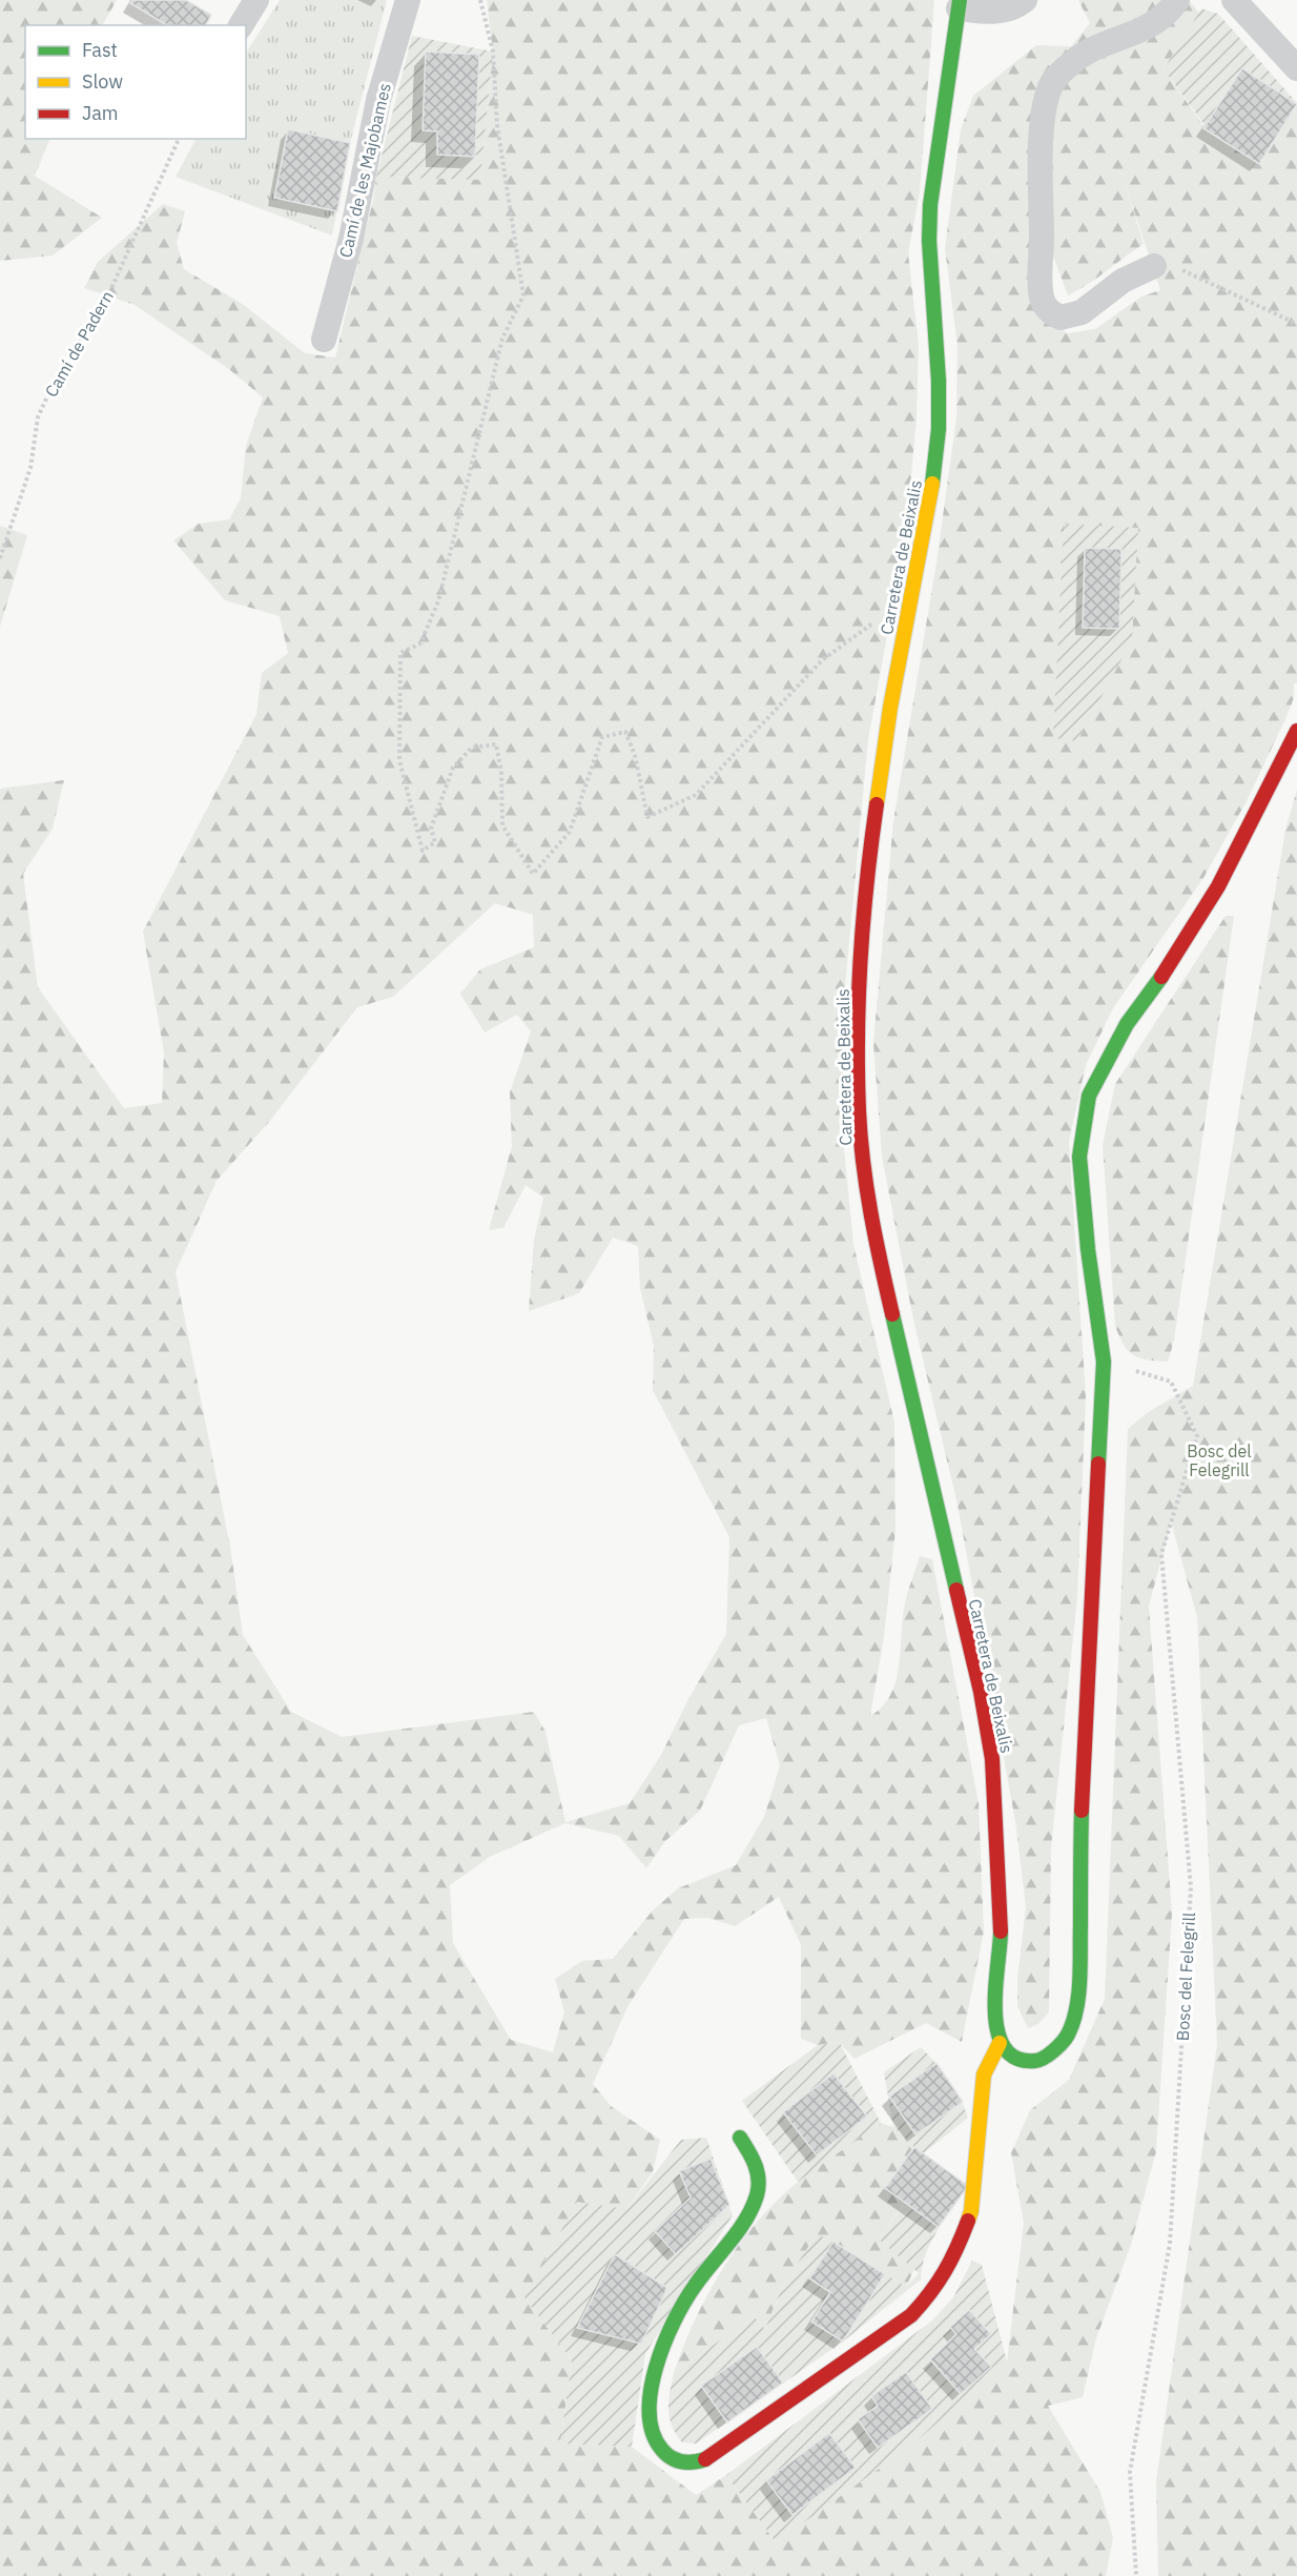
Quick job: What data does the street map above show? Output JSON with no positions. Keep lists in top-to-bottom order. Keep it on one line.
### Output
{"streets":{"main road":["Carretera de Beixalis"],"street":["Camí de les Majobames"],"path":["Camí de Padern","Bosc del Felegrill"]},"parks":["Bosc del Felegrill"],"legend":["Fast","Slow","Jam"]}
